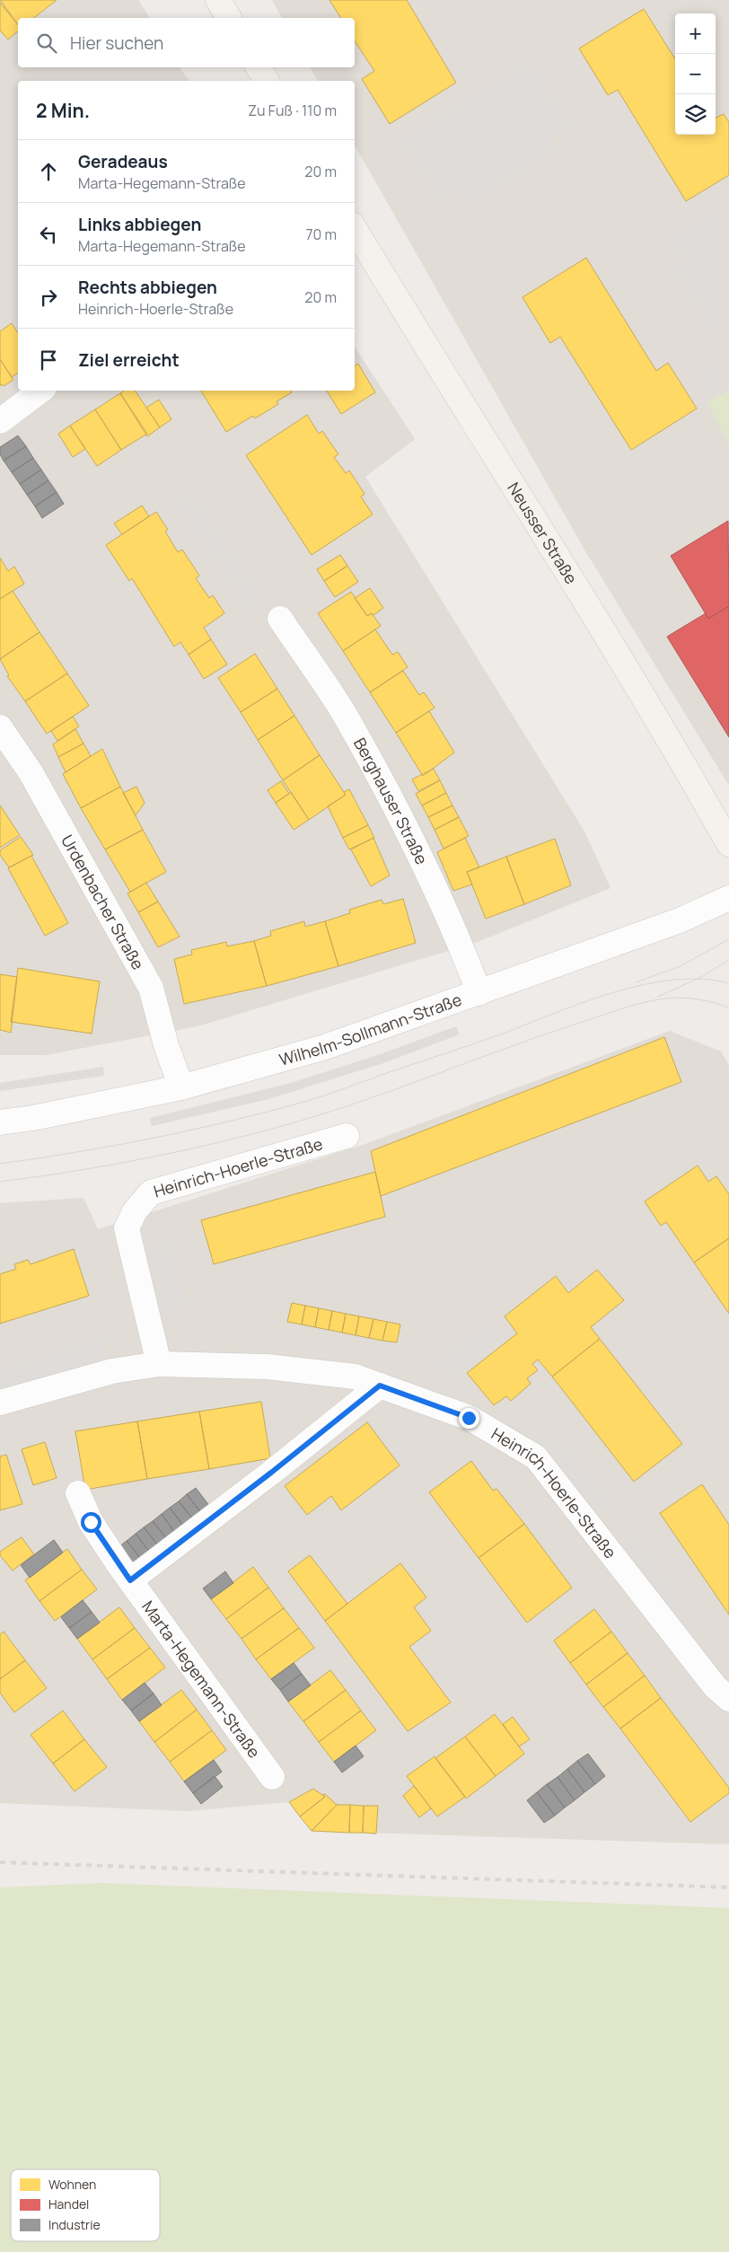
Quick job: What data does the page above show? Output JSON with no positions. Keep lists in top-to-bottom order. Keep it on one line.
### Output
{"streets":{"main road":["Neusser Straße"],"street":["Berghauser Straße","Urdenbacher Straße","Wilhelm-Sollmann-Straße","Heinrich-Hoerle-Straße","Marta-Hegemann-Straße"]},"crossings":[["Berghauser Straße","Wilhelm-Sollmann-Straße"],["Urdenbacher Straße","Wilhelm-Sollmann-Straße"]],"legend":["Wohnen","Handel","Industrie"],"page":{"map_buttons":["+","−"],"search":"Hier suchen","heading":["2 Min.","Zu Fuß · 110 m"],"list":[["Geradeaus","Marta-Hegemann-Straße","20 m"],["Links abbiegen","Marta-Hegemann-Straße","70 m"],["Rechts abbiegen","Heinrich-Hoerle-Straße","20 m"],"Ziel erreicht"]}}
